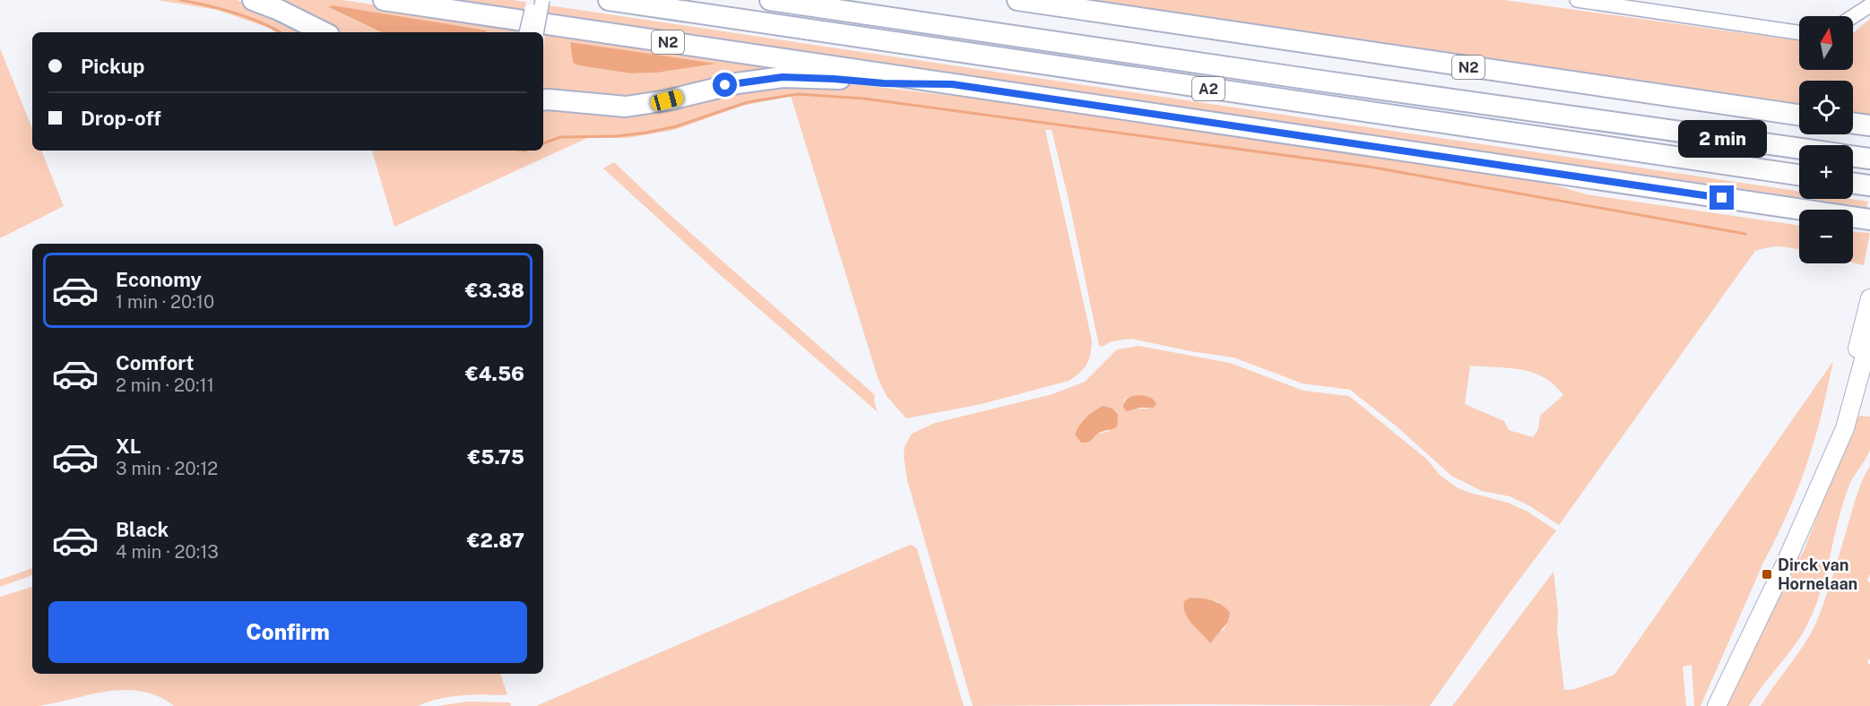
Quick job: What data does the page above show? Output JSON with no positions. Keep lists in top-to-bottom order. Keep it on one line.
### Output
{"streets":{"highway":["N2","A2"]},"places":{"transit":["Dirck van Hornelaan"]},"north":"top","page":{"map_buttons":["+","−"],"banner":["Pickup","Drop-off"],"bubble":"2 min","list":[{"name":"Economy","note":"1 min · 20:10","value":"€3.38"},{"name":"Comfort","note":"2 min · 20:11","value":"€4.56"},{"name":"XL","note":"3 min · 20:12","value":"€5.75"},{"name":"Black","note":"4 min · 20:13","value":"€2.87"}],"buttons":"Confirm"}}
